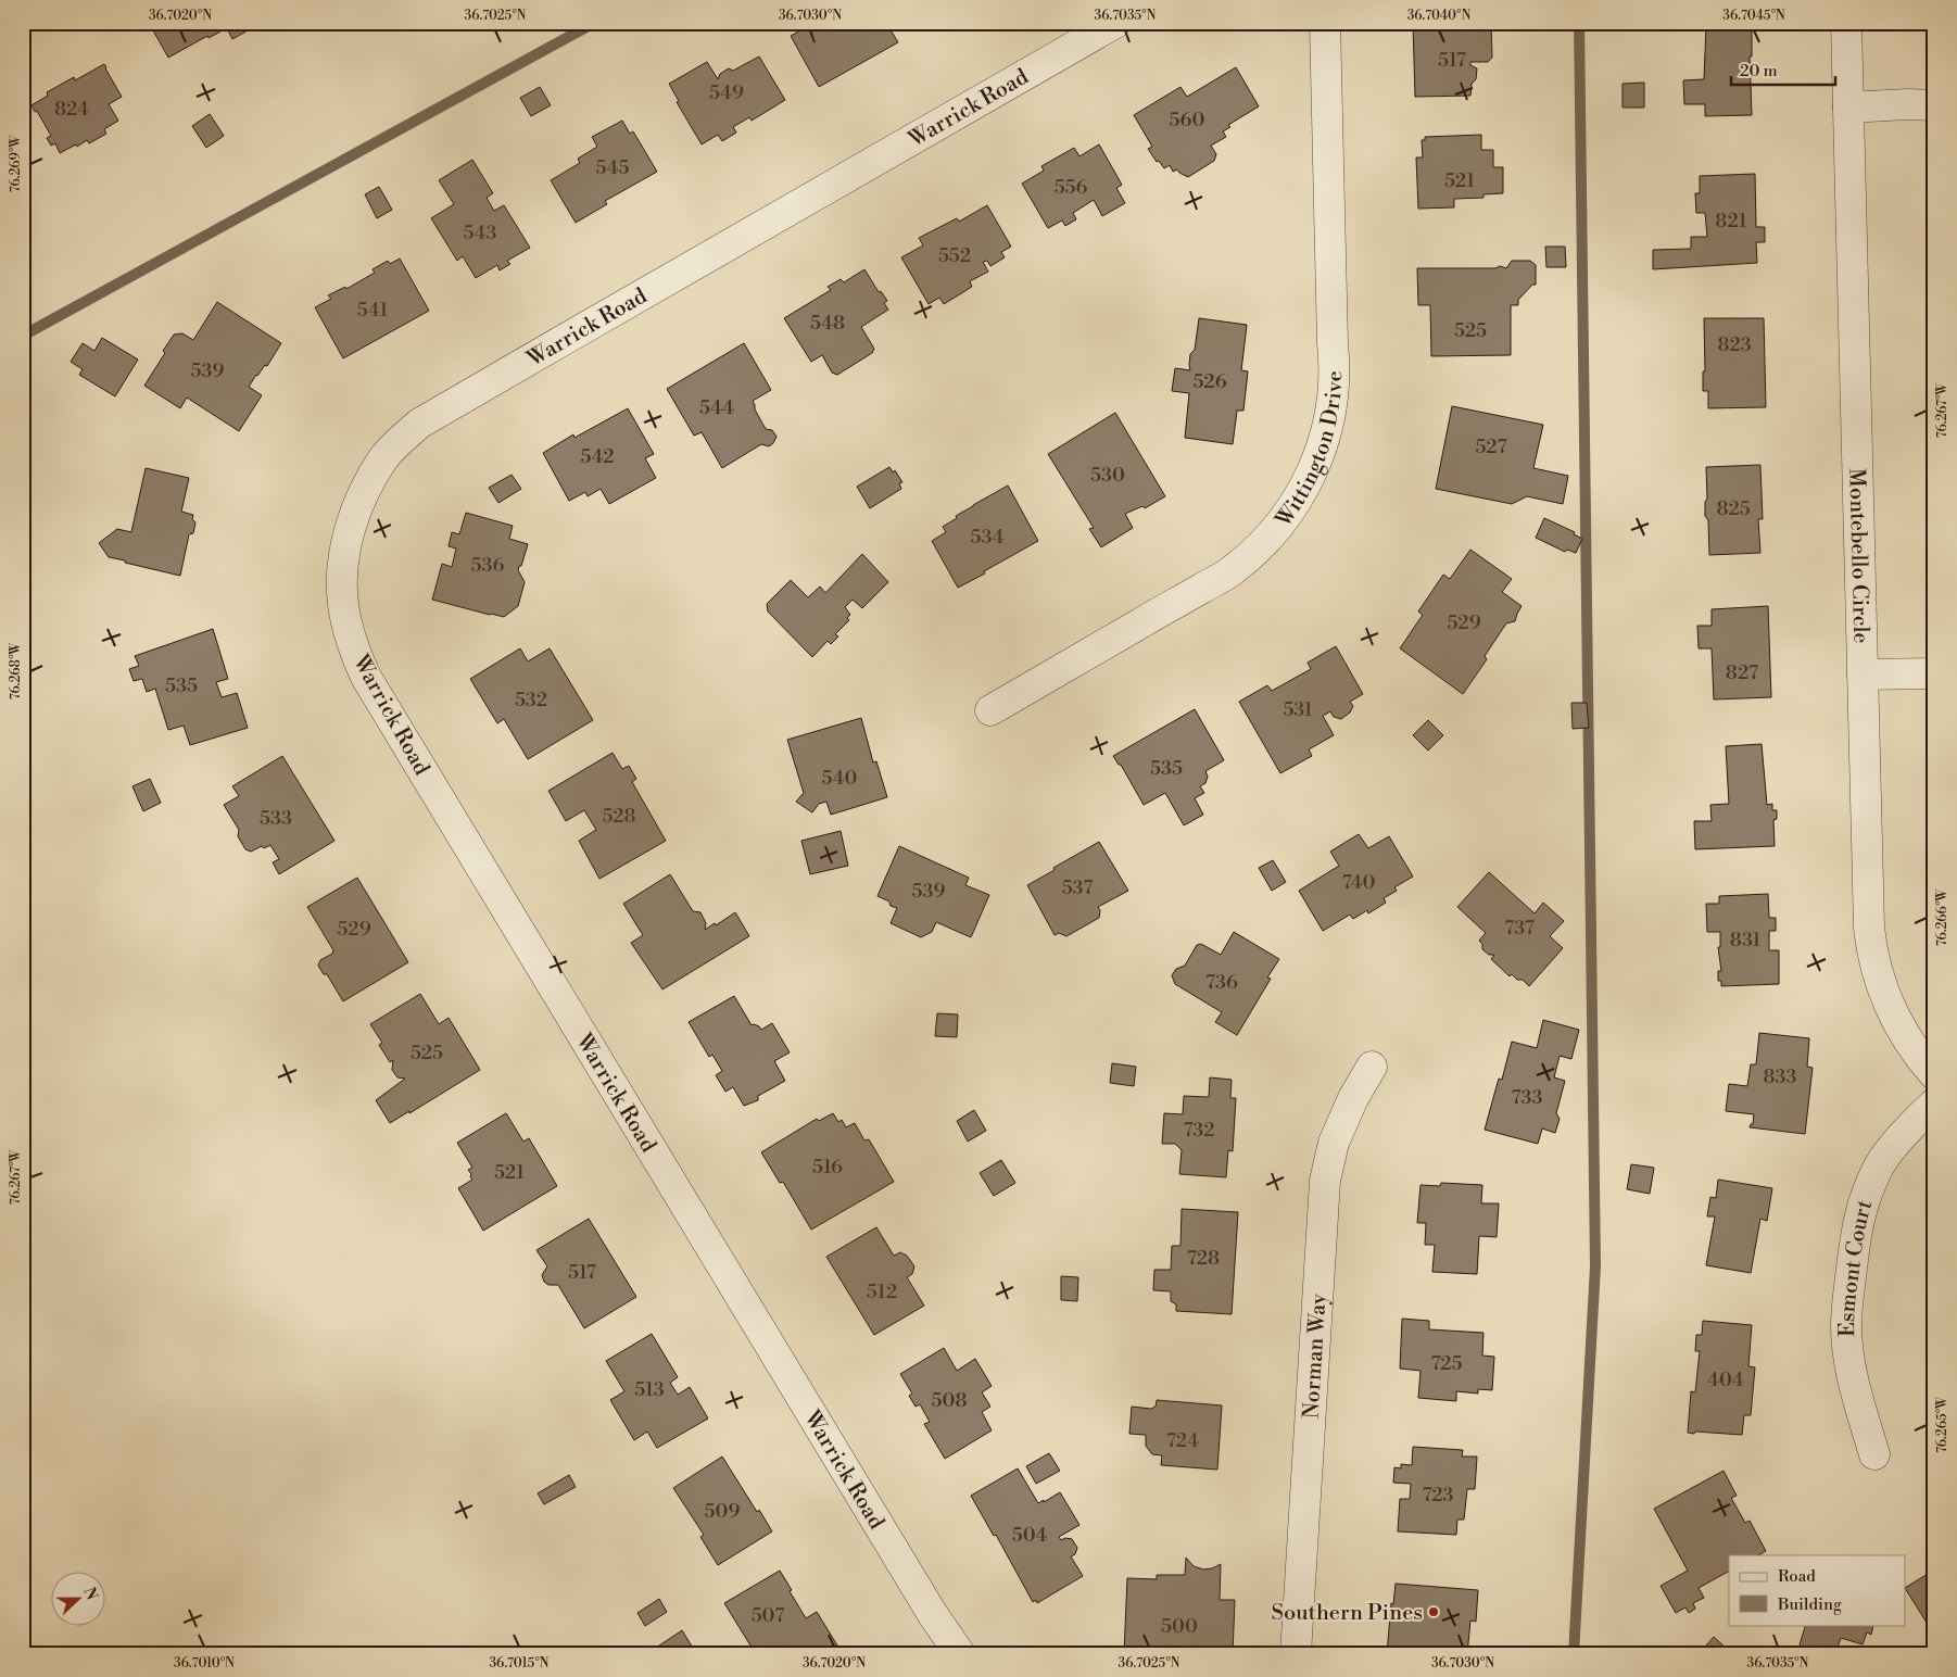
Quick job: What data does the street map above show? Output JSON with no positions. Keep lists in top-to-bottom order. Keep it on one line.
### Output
{"streets":{"street":["Warrick Road","Wittington Drive","Montebello Circle","Esmont Court","Norman Way"]},"places":["Southern Pines"],"house_numbers":["517","549","824","560","545","521","556","821","543","552","541","548","525","823","539","526","544","527","542","530","825","534","536","529","827","535","532","531","535","540","528","533","740","537","539","737","529","831","736","525","833","733","732","516","521","728","517","512","725","404","513","508","724","723","509","504","507","500"],"legend":["Road","Building"],"scale_bar":"20 m","north":"right","coordinates":["36.7020°N","36.7025°N","36.7030°N","36.7035°N","36.7040°N","36.7045°N","76.269°W","76.267°W","76.268°W","76.266°W","76.265°W","36.7010°N","36.7015°N"]}
